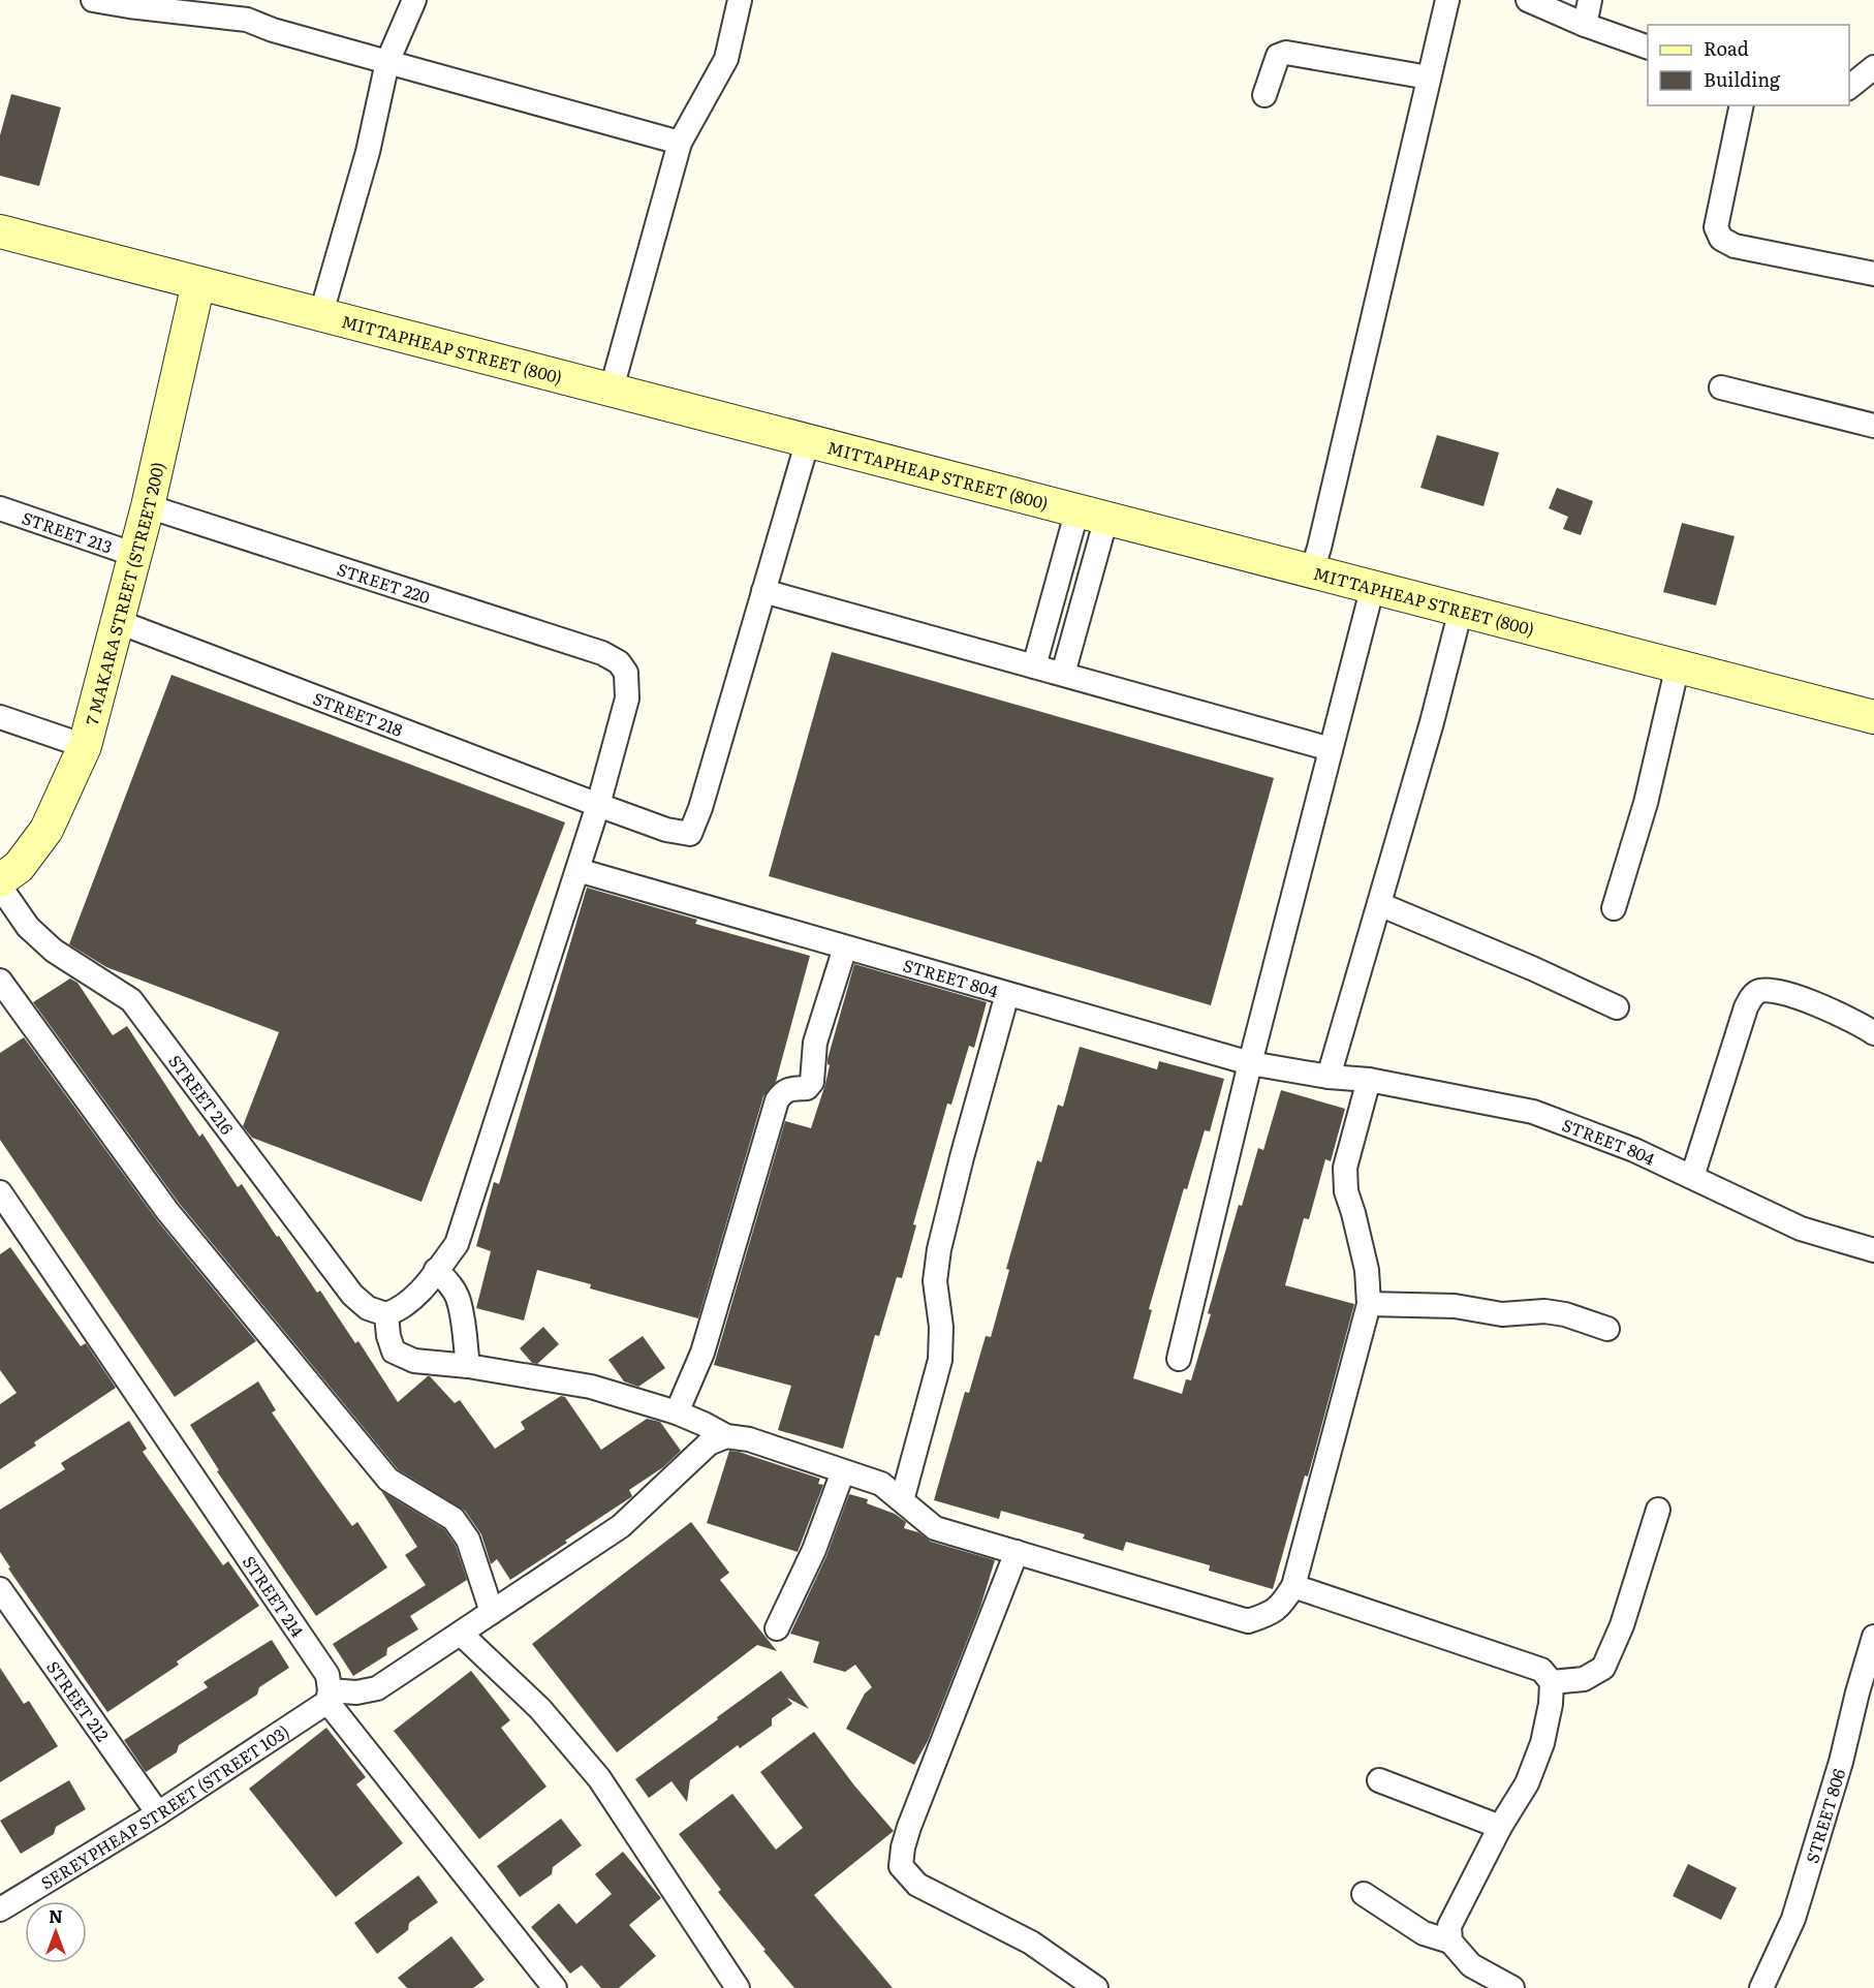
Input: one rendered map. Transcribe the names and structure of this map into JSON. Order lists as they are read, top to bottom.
{
  "streets": {
    "main road": ["MITTAPHEAP STREET (800)", "7 MAKARA STREET (STREET 200)"],
    "street": [
      "STREET 213",
      "STREET 220",
      "STREET 218",
      "STREET 804",
      "STREET 216",
      "STREET 214",
      "STREET 212",
      "SEREYPHEAP STREET (STREET 103)",
      "STREET 806"
    ]
  },
  "crossings": [
    ["MITTAPHEAP STREET (800)", "7 MAKARA STREET (STREET 200)"],
    ["STREET 213", "7 MAKARA STREET (STREET 200)"],
    ["STREET 220", "7 MAKARA STREET (STREET 200)"],
    ["STREET 220", "STREET 218"],
    ["7 MAKARA STREET (STREET 200)", "STREET 218"],
    ["STREET 214", "SEREYPHEAP STREET (STREET 103)"],
    ["STREET 212", "SEREYPHEAP STREET (STREET 103)"]
  ],
  "legend": ["Road", "Building"],
  "north": "top"
}
